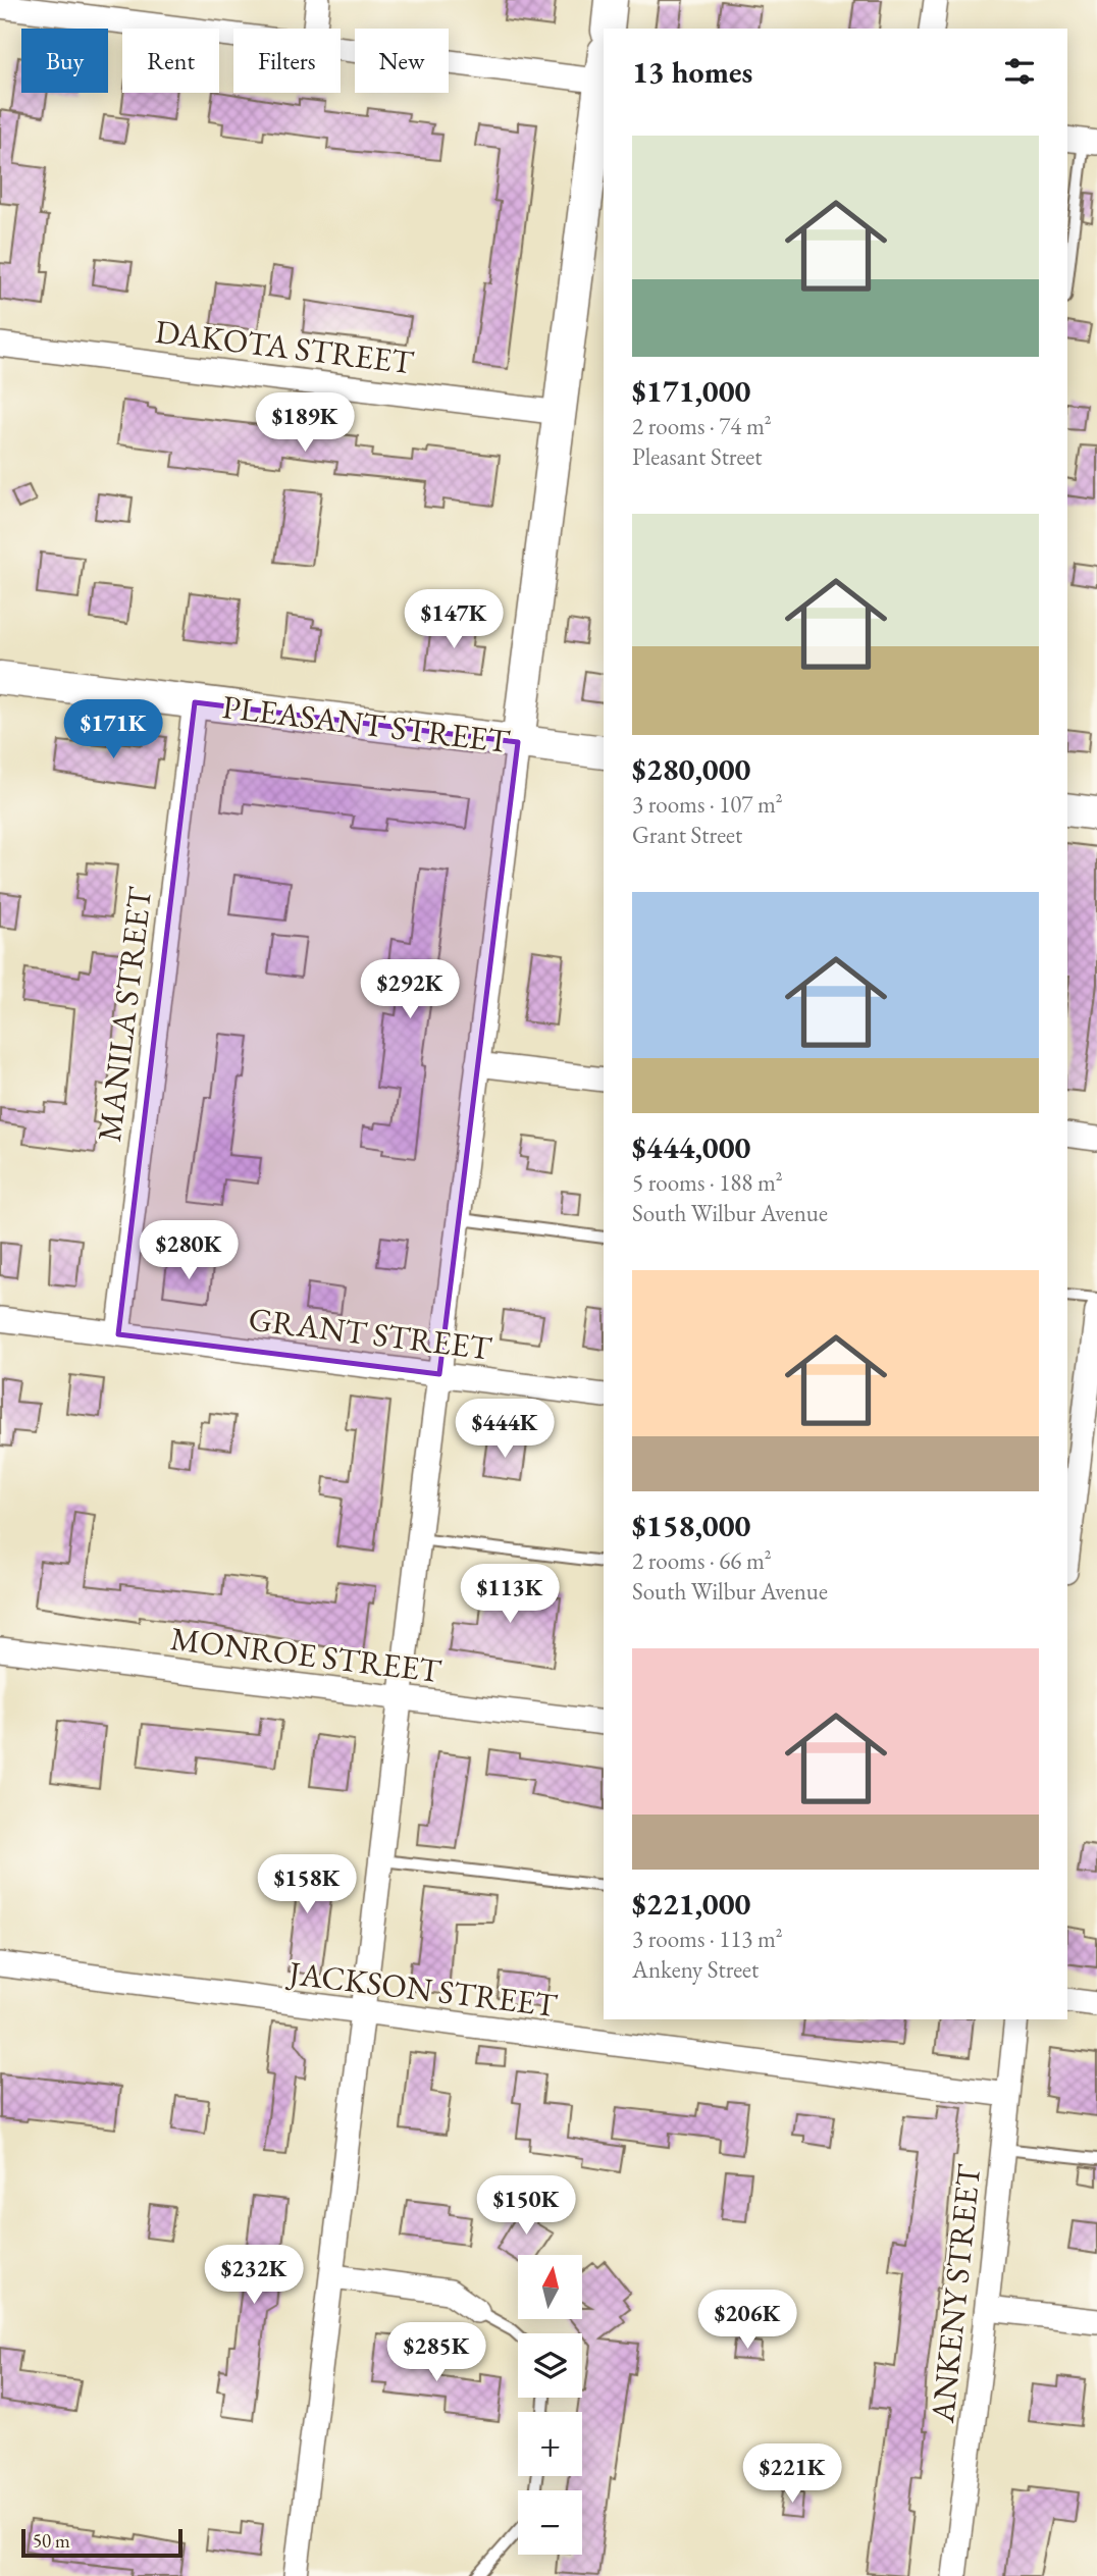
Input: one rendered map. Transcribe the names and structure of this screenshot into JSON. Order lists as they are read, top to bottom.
{
  "streets": {
    "main road": ["PLEASANT STREET"],
    "street": [
      "DAKOTA STREET",
      "MANILA STREET",
      "GRANT STREET",
      "MONROE STREET",
      "JACKSON STREET",
      "ANKENY STREET"
    ]
  },
  "crossings": [
    ["PLEASANT STREET", "MANILA STREET"],
    ["MANILA STREET", "GRANT STREET"],
    ["JACKSON STREET", "ANKENY STREET"]
  ],
  "scale_bar": "50 m",
  "north": "top",
  "page": {
    "chip": [
      "Buy",
      "Rent",
      "Filters",
      "New"
    ],
    "heading": "13 homes",
    "list": [
      {
        "name": "$171,000",
        "note": "2 rooms · 74 m² · Pleasant Street"
      },
      {
        "name": "$280,000",
        "note": "3 rooms · 107 m² · Grant Street"
      },
      {
        "name": "$444,000",
        "note": "5 rooms · 188 m² · South Wilbur Avenue"
      },
      {
        "name": "$158,000",
        "note": "2 rooms · 66 m² · South Wilbur Avenue"
      },
      {
        "name": "$221,000",
        "note": "3 rooms · 113 m² · Ankeny Street"
      }
    ],
    "price": [
      "$189K",
      "$147K",
      "$171K",
      "$292K",
      "$280K",
      "$444K",
      "$113K",
      "$158K",
      "$150K",
      "$232K",
      "$206K",
      "$285K",
      "$221K"
    ],
    "map_buttons": ["+", "−"],
    "scale": "50 m"
  }
}
